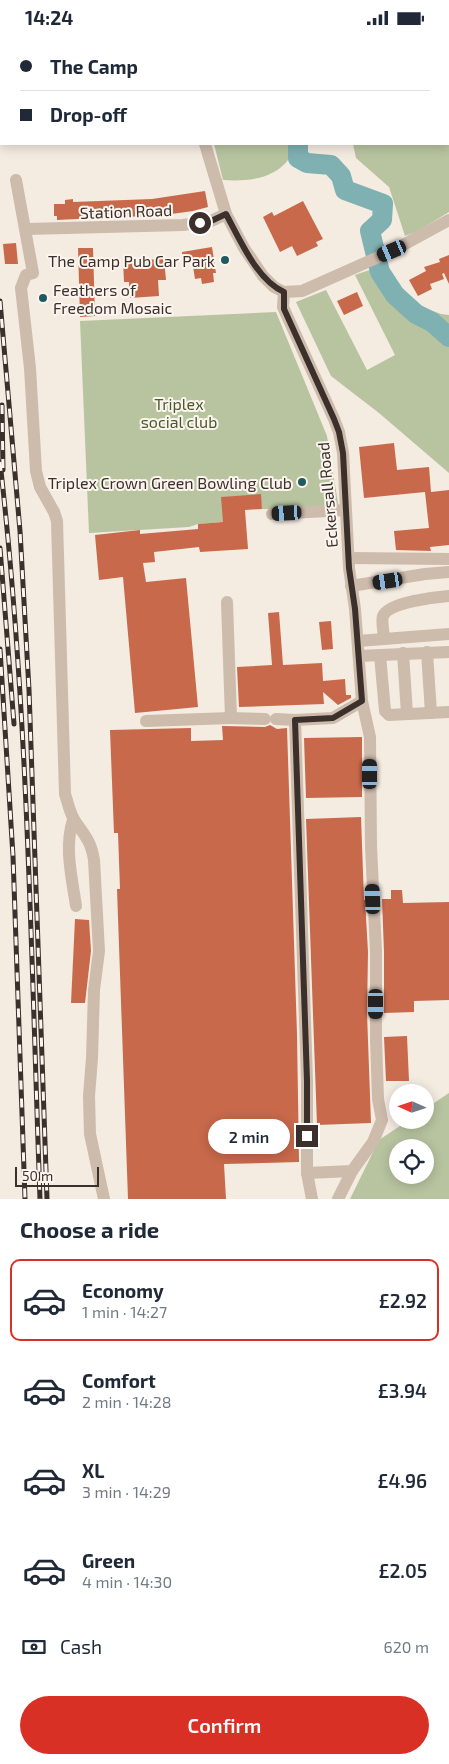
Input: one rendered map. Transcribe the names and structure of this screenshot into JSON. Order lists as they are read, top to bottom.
{
  "streets": {
    "street": ["Station Road", "Eckersall Road"]
  },
  "parks": ["Triplex social club"],
  "places": ["The Camp Pub Car Park", "Feathers of Freedom Mosaic", "Triplex Crown Green Bowling Club"],
  "scale_bar": "50 m",
  "north": "left",
  "page": {
    "status": "14:24",
    "banner": ["The Camp", "Drop-off"],
    "bubble": "2 min",
    "scale": "50 m",
    "heading": "Choose a ride",
    "list": [
      {
        "name": "Economy",
        "note": "1 min · 14:27",
        "value": "£2.92"
      },
      {
        "name": "Comfort",
        "note": "2 min · 14:28",
        "value": "£3.94"
      },
      {
        "name": "XL",
        "note": "3 min · 14:29",
        "value": "£4.96"
      },
      {
        "name": "Green",
        "note": "4 min · 14:30",
        "value": "£2.05"
      }
    ],
    "pay": ["Cash", "620 m"],
    "buttons": "Confirm"
  }
}
